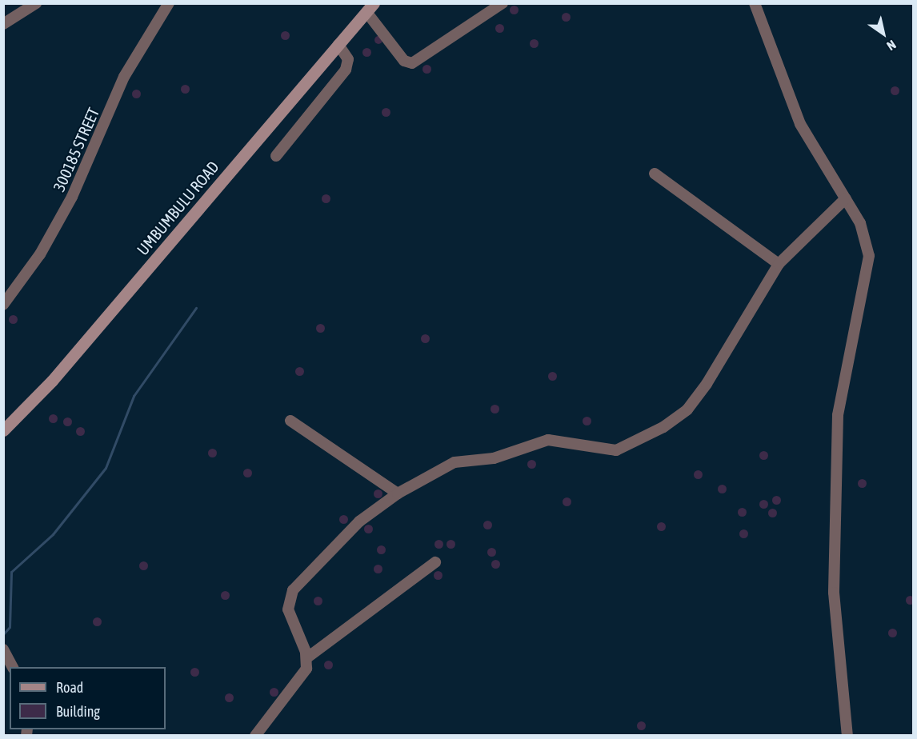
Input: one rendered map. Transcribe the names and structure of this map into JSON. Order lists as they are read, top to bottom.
{
  "streets": {
    "main road": ["UMBUMBULU ROAD"],
    "street": ["300185 STREET"]
  },
  "legend": ["Road", "Building"],
  "north": "bottom right"
}
